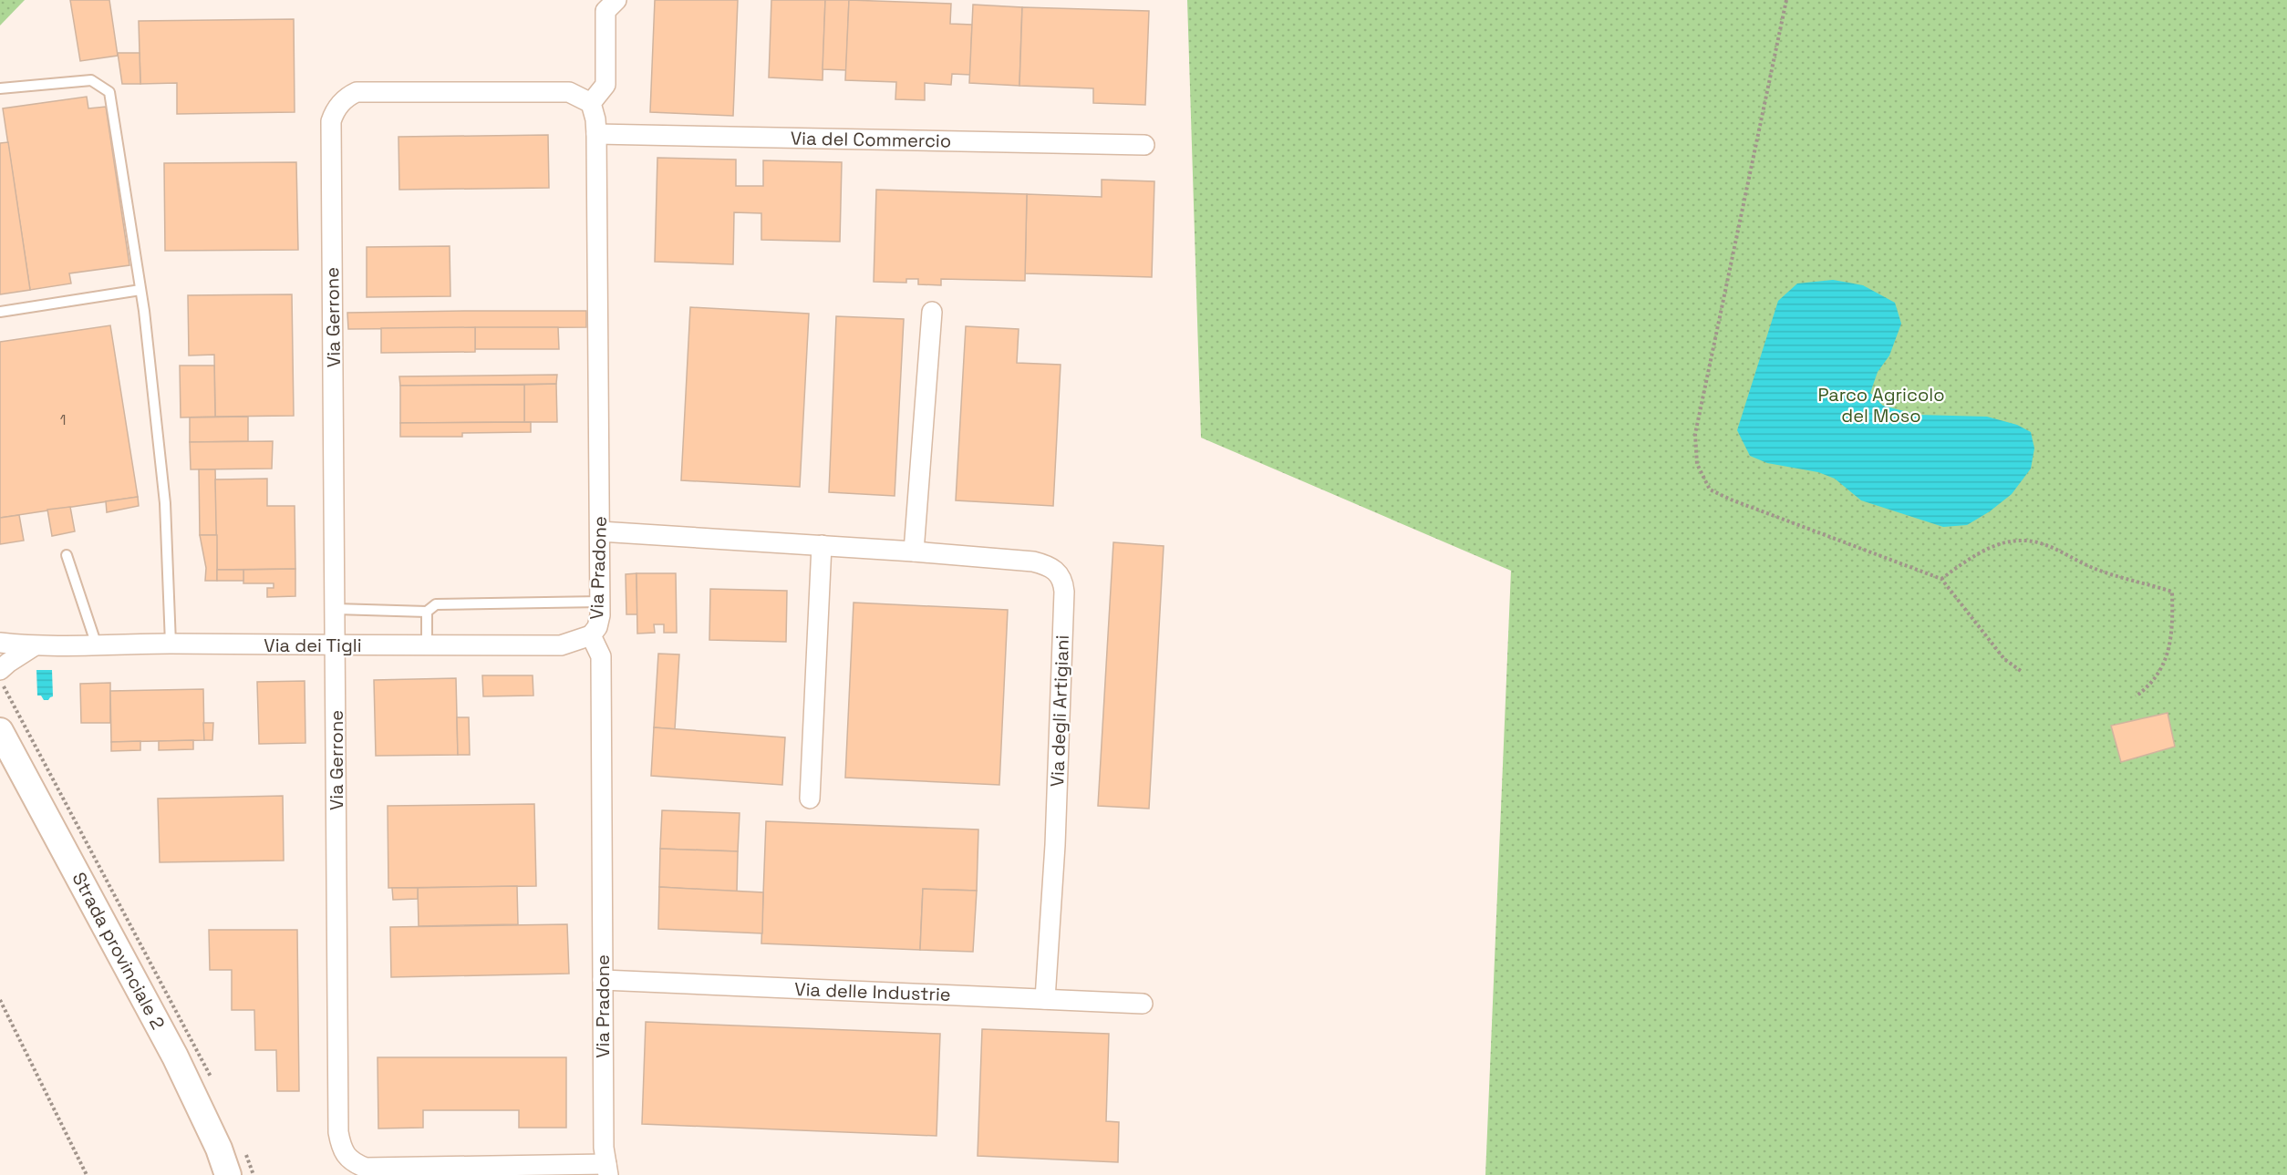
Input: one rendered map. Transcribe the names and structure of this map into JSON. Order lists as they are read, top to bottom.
{
  "streets": {
    "main road": ["Strada provinciale 2"],
    "street": [
      "Via del Commercio",
      "Via Gerrone",
      "Via Pradone",
      "Via dei Tigli",
      "Via degli Artigiani",
      "Via delle Industrie"
    ]
  },
  "crossings": [
    ["Via del Commercio", "Via Pradone"],
    ["Via Gerrone", "Via Pradone"],
    ["Via Gerrone", "Via dei Tigli"],
    ["Via Pradone", "Via dei Tigli"],
    ["Via Pradone", "Via degli Artigiani"],
    ["Via Pradone", "Via delle Industrie"],
    ["Via degli Artigiani", "Via delle Industrie"]
  ],
  "parks": ["Parco Agricolo del Moso"],
  "house_numbers": ["1"]
}
